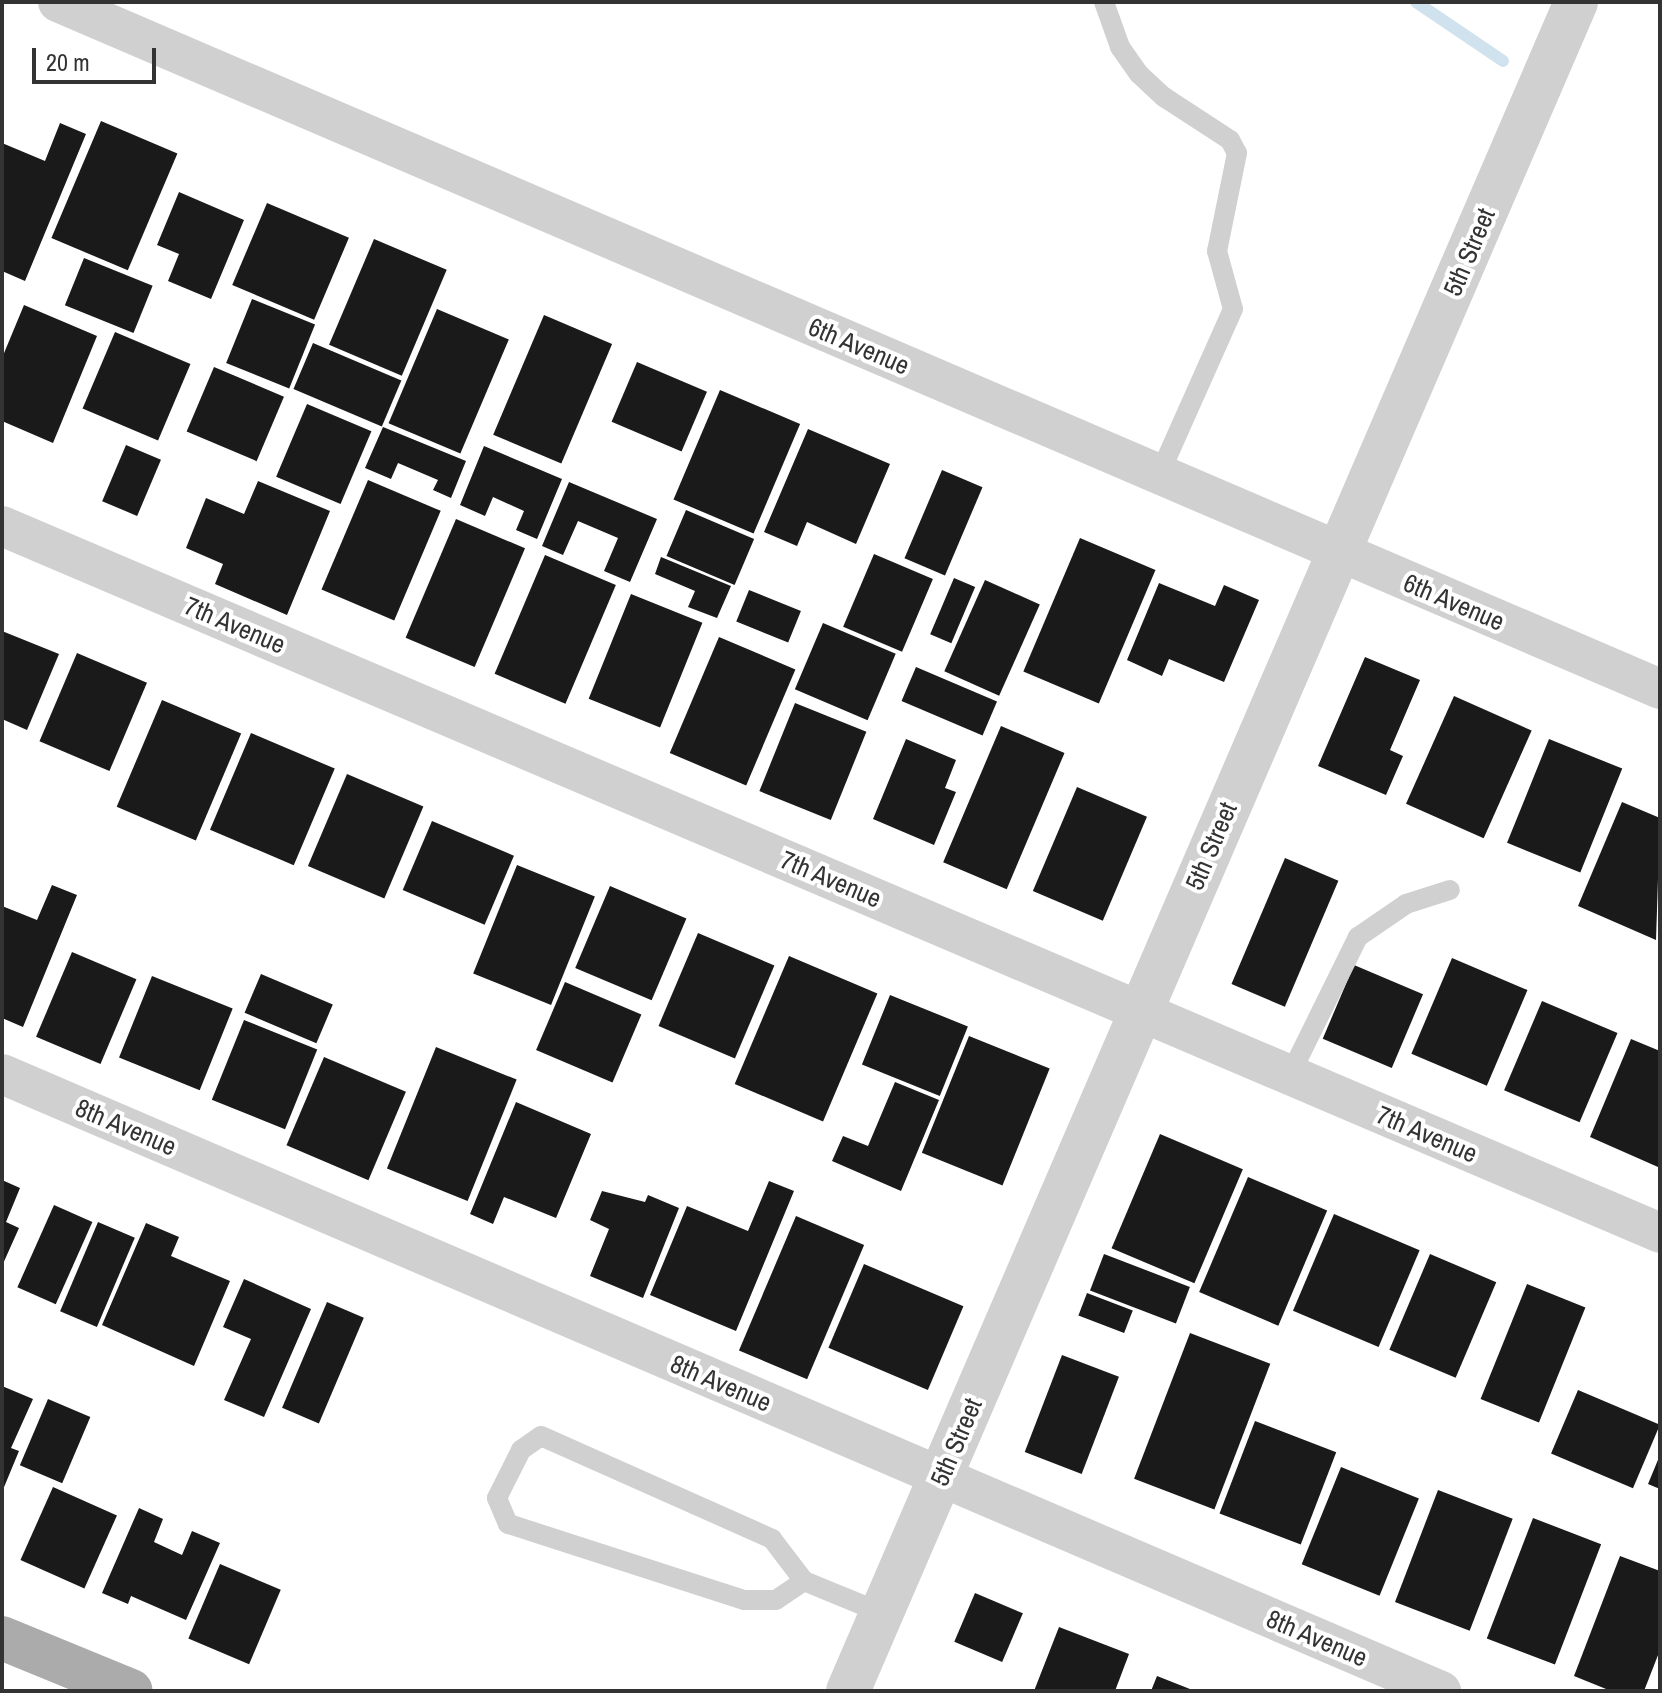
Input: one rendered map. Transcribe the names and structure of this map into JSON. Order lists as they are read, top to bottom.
{
  "streets": {
    "street": [
      "5th Street",
      "6th Avenue",
      "7th Avenue",
      "8th Avenue"
    ]
  },
  "crossings": [
    ["5th Street", "6th Avenue"],
    ["5th Street", "7th Avenue"],
    ["5th Street", "8th Avenue"]
  ],
  "scale_bar": "20 m"
}
